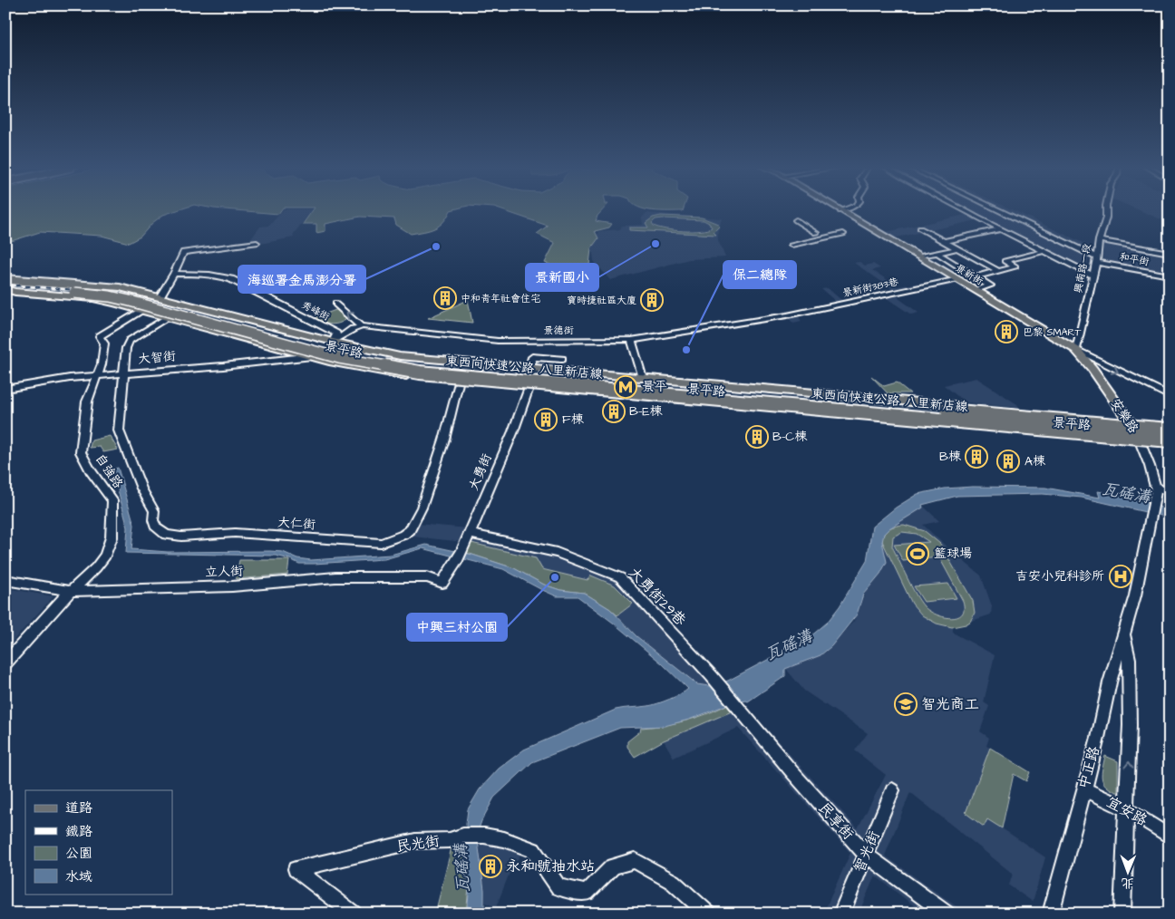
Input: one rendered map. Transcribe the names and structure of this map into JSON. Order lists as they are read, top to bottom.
{
  "streets": {
    "highway": ["東西向快速公路 八里新店線"],
    "main road": ["景新街", "景平路", "安樂路"],
    "street": [
      "和平街",
      "興南路一段",
      "景新街383巷",
      "秀峰街",
      "景德街",
      "大智街",
      "自強路",
      "大勇街",
      "大仁街",
      "立人街",
      "大勇街29巷",
      "中正路",
      "宜安路",
      "民享街",
      "民光街",
      "智光街"
    ]
  },
  "crossings": [
    ["和平街", "興南路一段"],
    ["興南路一段", "景新街"],
    ["興南路一段", "安樂路"],
    ["景新街", "景新街383巷"],
    ["景新街", "安樂路"],
    ["景新街383巷", "景德街"],
    ["秀峰街", "景平路"],
    ["景平路", "大智街"],
    ["景平路", "安樂路"],
    ["景平路", "自強路"],
    ["景平路", "大勇街"],
    ["景平路", "大仁街"],
    ["大智街", "自強路"],
    ["大智街", "大仁街"],
    ["自強路", "立人街"],
    ["大勇街", "立人街"],
    ["大勇街", "大勇街29巷"],
    ["大勇街29巷", "民享街"],
    ["中正路", "宜安路"],
    ["民享街", "智光街"]
  ],
  "water": ["瓦磘溝"],
  "places": {
    "other": [
      "景新國小",
      "海巡署金馬澎分署",
      "保二總隊",
      "中興三村公園"
    ],
    "building": [
      "中和青年社會住宅",
      "寶時捷社區大廈",
      "巴黎 SMART",
      "B-E棟",
      "F棟",
      "B-C棟",
      "B棟",
      "A棟",
      "永和1號抽水站"
    ],
    "metro station": ["景平"],
    "sports": ["籃球場"],
    "hospital": ["吉安小兒科診所"],
    "school or university": ["智光商工"]
  },
  "legend": [
    "道路",
    "鐵路",
    "公園",
    "水域"
  ],
  "north": "bottom"
}
